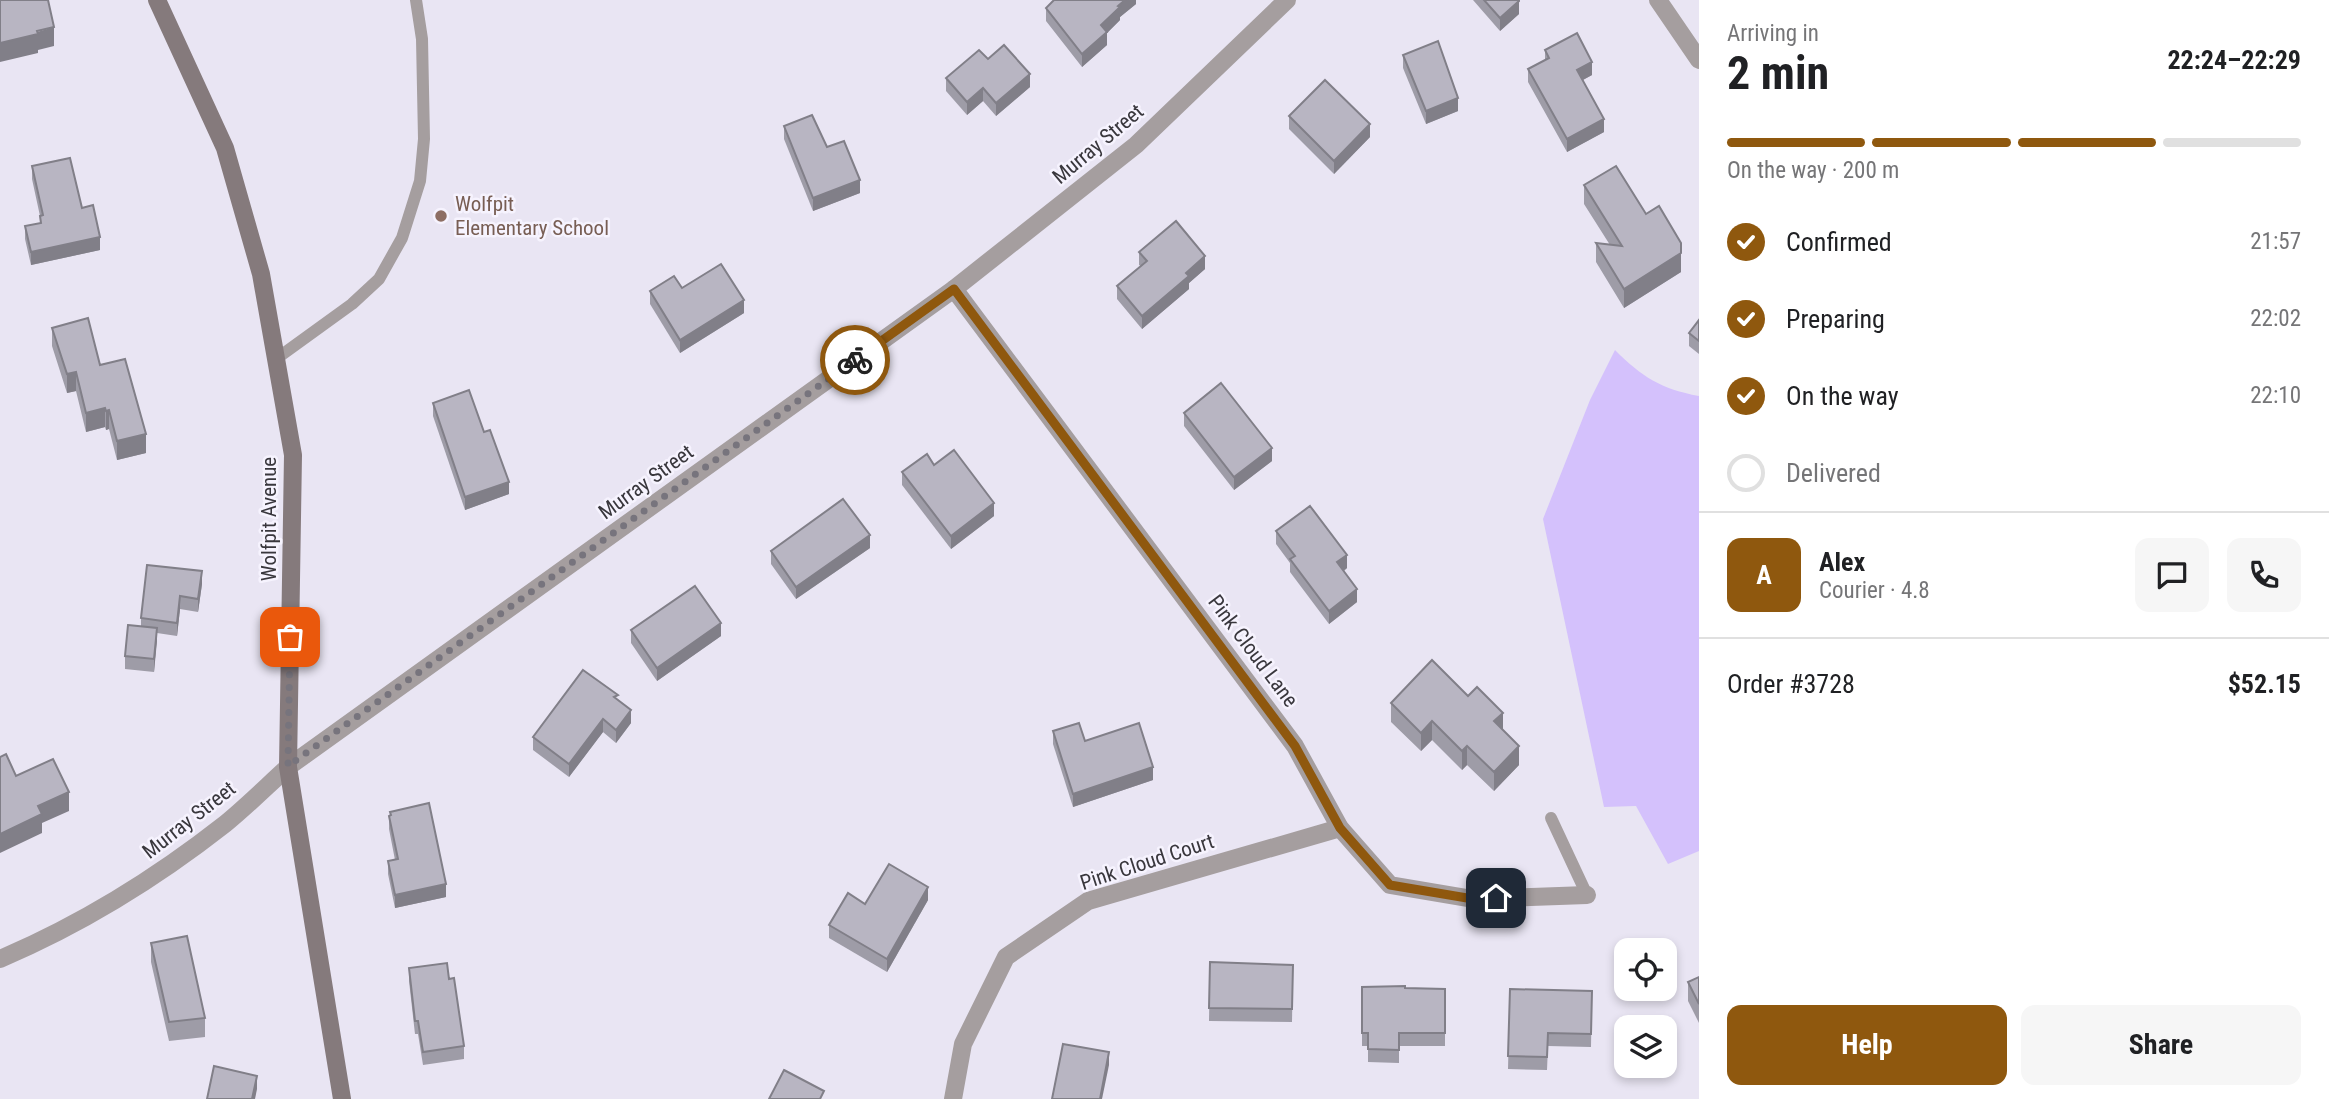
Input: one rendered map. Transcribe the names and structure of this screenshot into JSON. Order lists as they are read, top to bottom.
{
  "streets": {
    "street": [
      "Murray Street",
      "Wolfpit Avenue",
      "Pink Cloud Lane",
      "Pink Cloud Court"
    ]
  },
  "crossings": [
    ["Murray Street", "Wolfpit Avenue"],
    ["Murray Street", "Pink Cloud Lane"],
    ["Pink Cloud Lane", "Pink Cloud Court"]
  ],
  "places": ["Wolfpit Elementary School"],
  "page": {
    "heading": ["2 min", "Arriving in", "22:24–22:29"],
    "panel": [
      "Alex",
      "Courier · 4.8",
      "Order #3728",
      "$52.15"
    ],
    "bar": "On the way · 200 m",
    "list": [
      ["Confirmed", "21:57"],
      ["Preparing", "22:02"],
      ["On the way", "22:10"],
      "Delivered"
    ],
    "round": "A",
    "buttons": ["Help", "Share"]
  }
}
